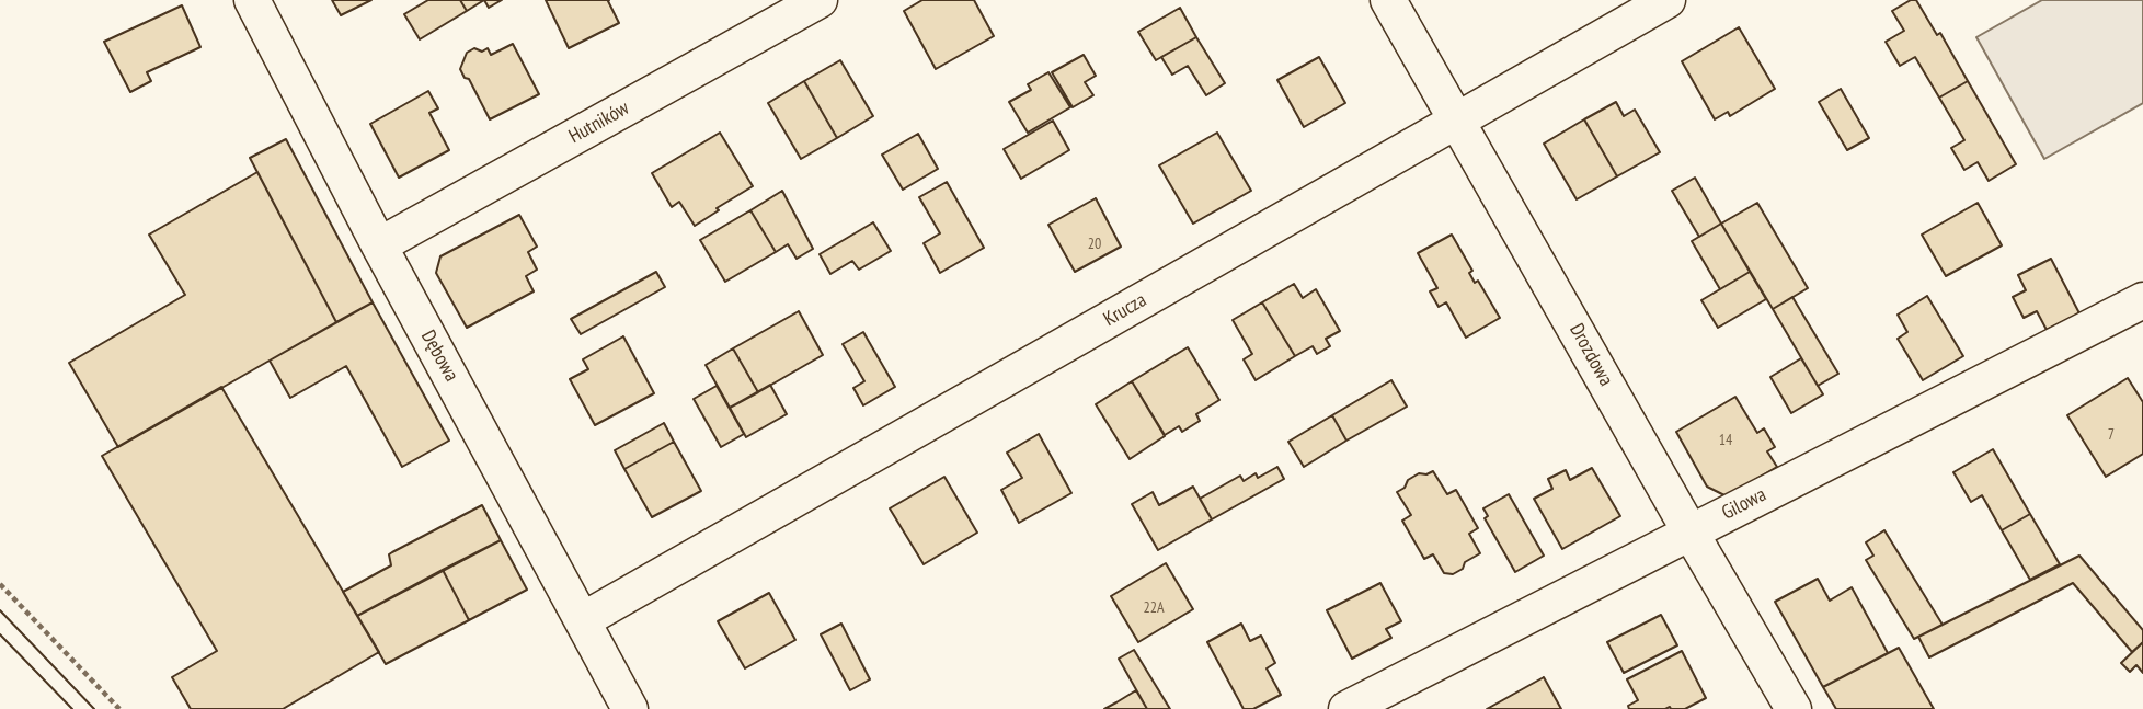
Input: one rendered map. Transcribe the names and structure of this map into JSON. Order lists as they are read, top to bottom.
{
  "streets": {
    "street": [
      "Hutników",
      "Krucza",
      "Drozdowa",
      "Dębowa",
      "Gilowa"
    ]
  },
  "crossings": [
    ["Hutników", "Dębowa"],
    ["Krucza", "Drozdowa"],
    ["Krucza", "Dębowa"],
    ["Drozdowa", "Gilowa"]
  ],
  "house_numbers": [
    "20",
    "7",
    "14",
    "22A"
  ]
}
